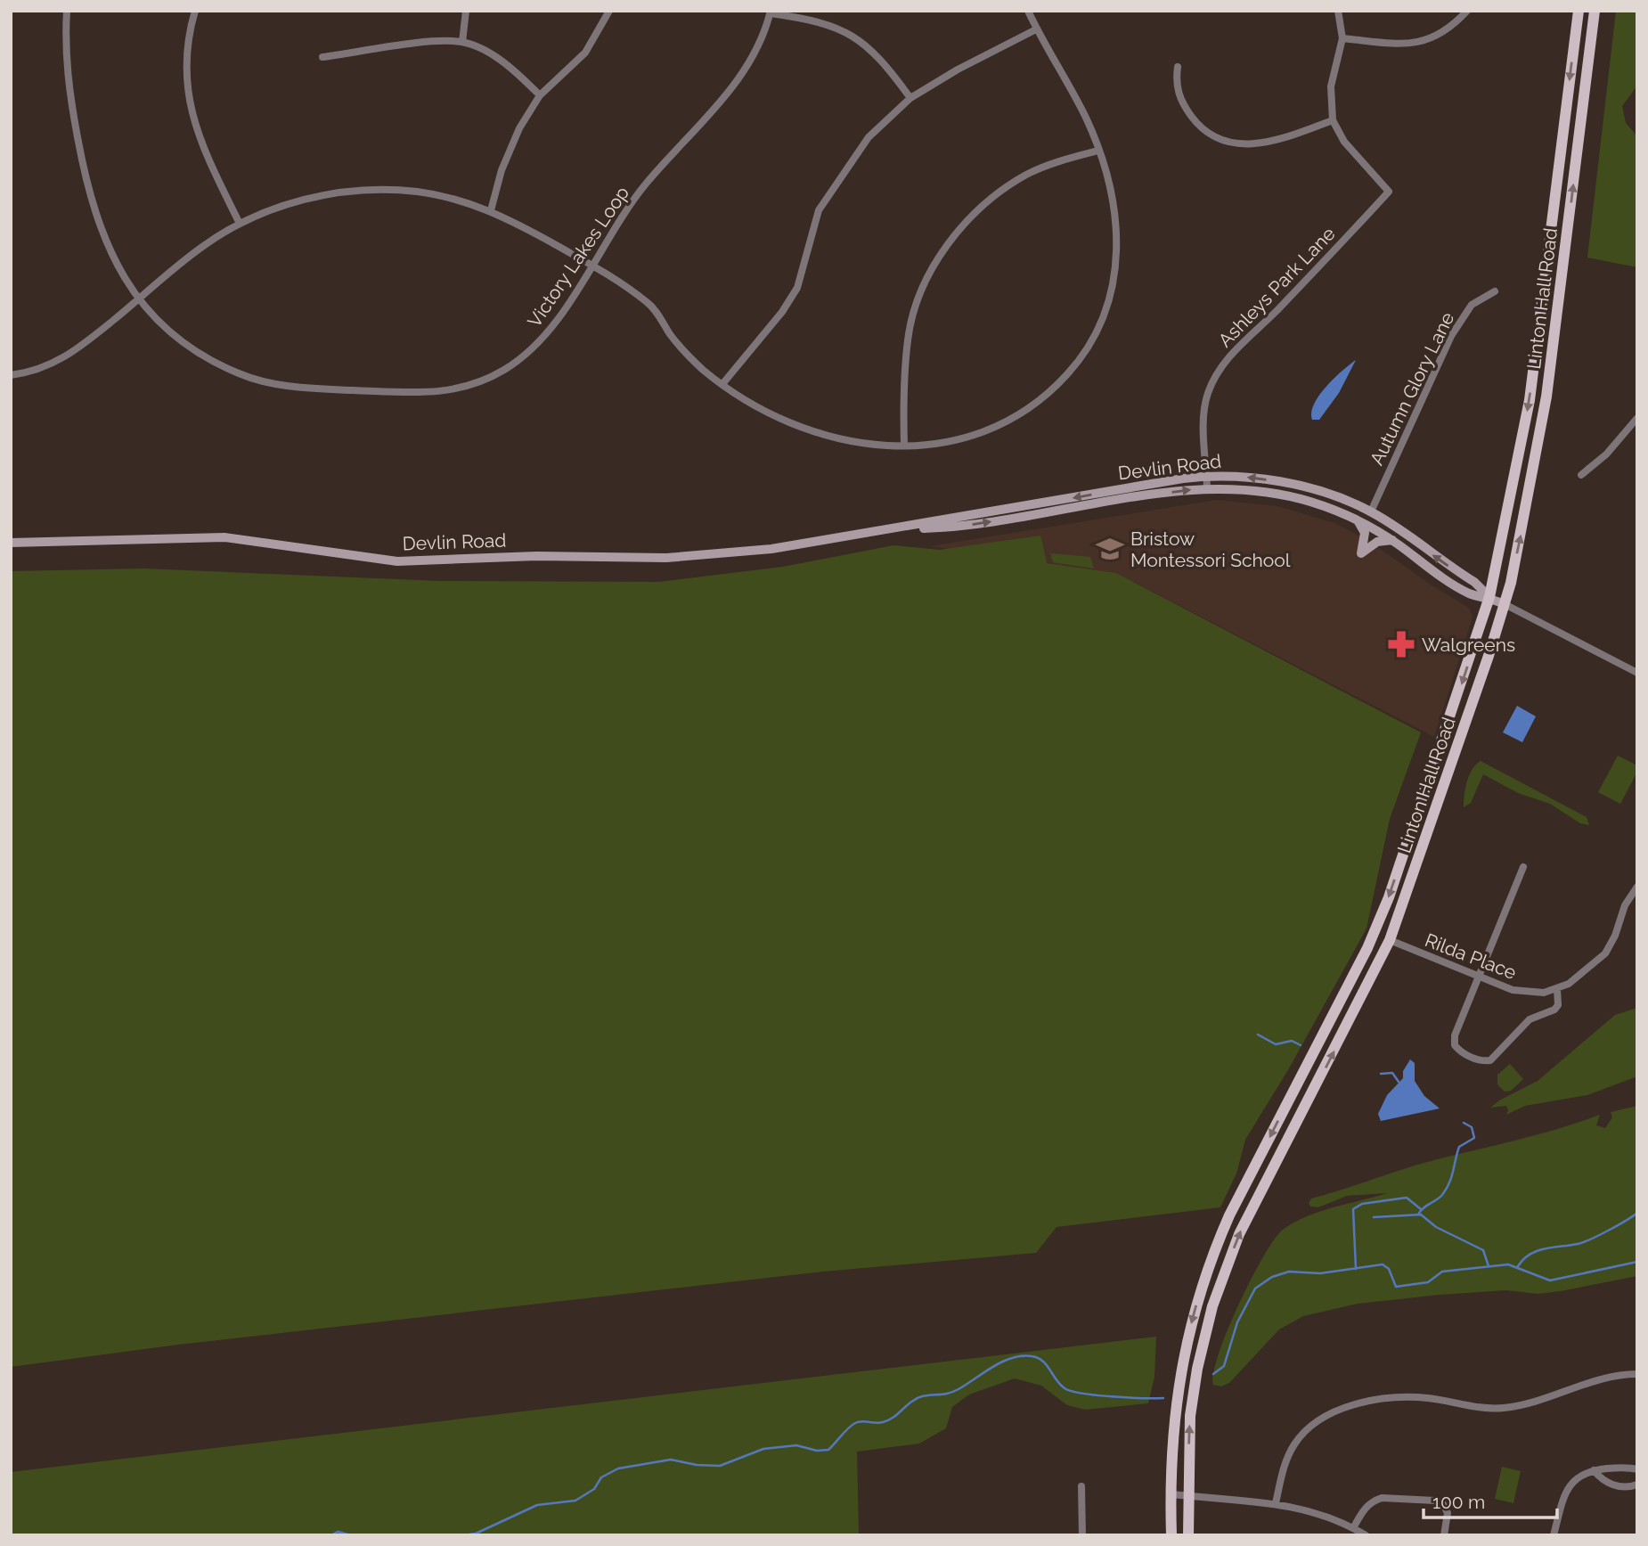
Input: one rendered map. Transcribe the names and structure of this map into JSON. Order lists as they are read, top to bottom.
{
  "streets": {
    "main road": ["Linton Hall Road", "Devlin Road"],
    "street": [
      "Victory Lakes Loop",
      "Ashleys Park Lane",
      "Autumn Glory Lane",
      "Rilda Place"
    ]
  },
  "crossings": [
    ["Ashleys Park Lane", "Devlin Road"],
    ["Linton Hall Road", "Devlin Road"],
    ["Linton Hall Road", "Rilda Place"],
    ["Autumn Glory Lane", "Devlin Road"]
  ],
  "places": {
    "school or university": ["Bristow Montessori School"],
    "pharmacy": ["Walgreens"]
  },
  "scale_bar": "100 m"
}
